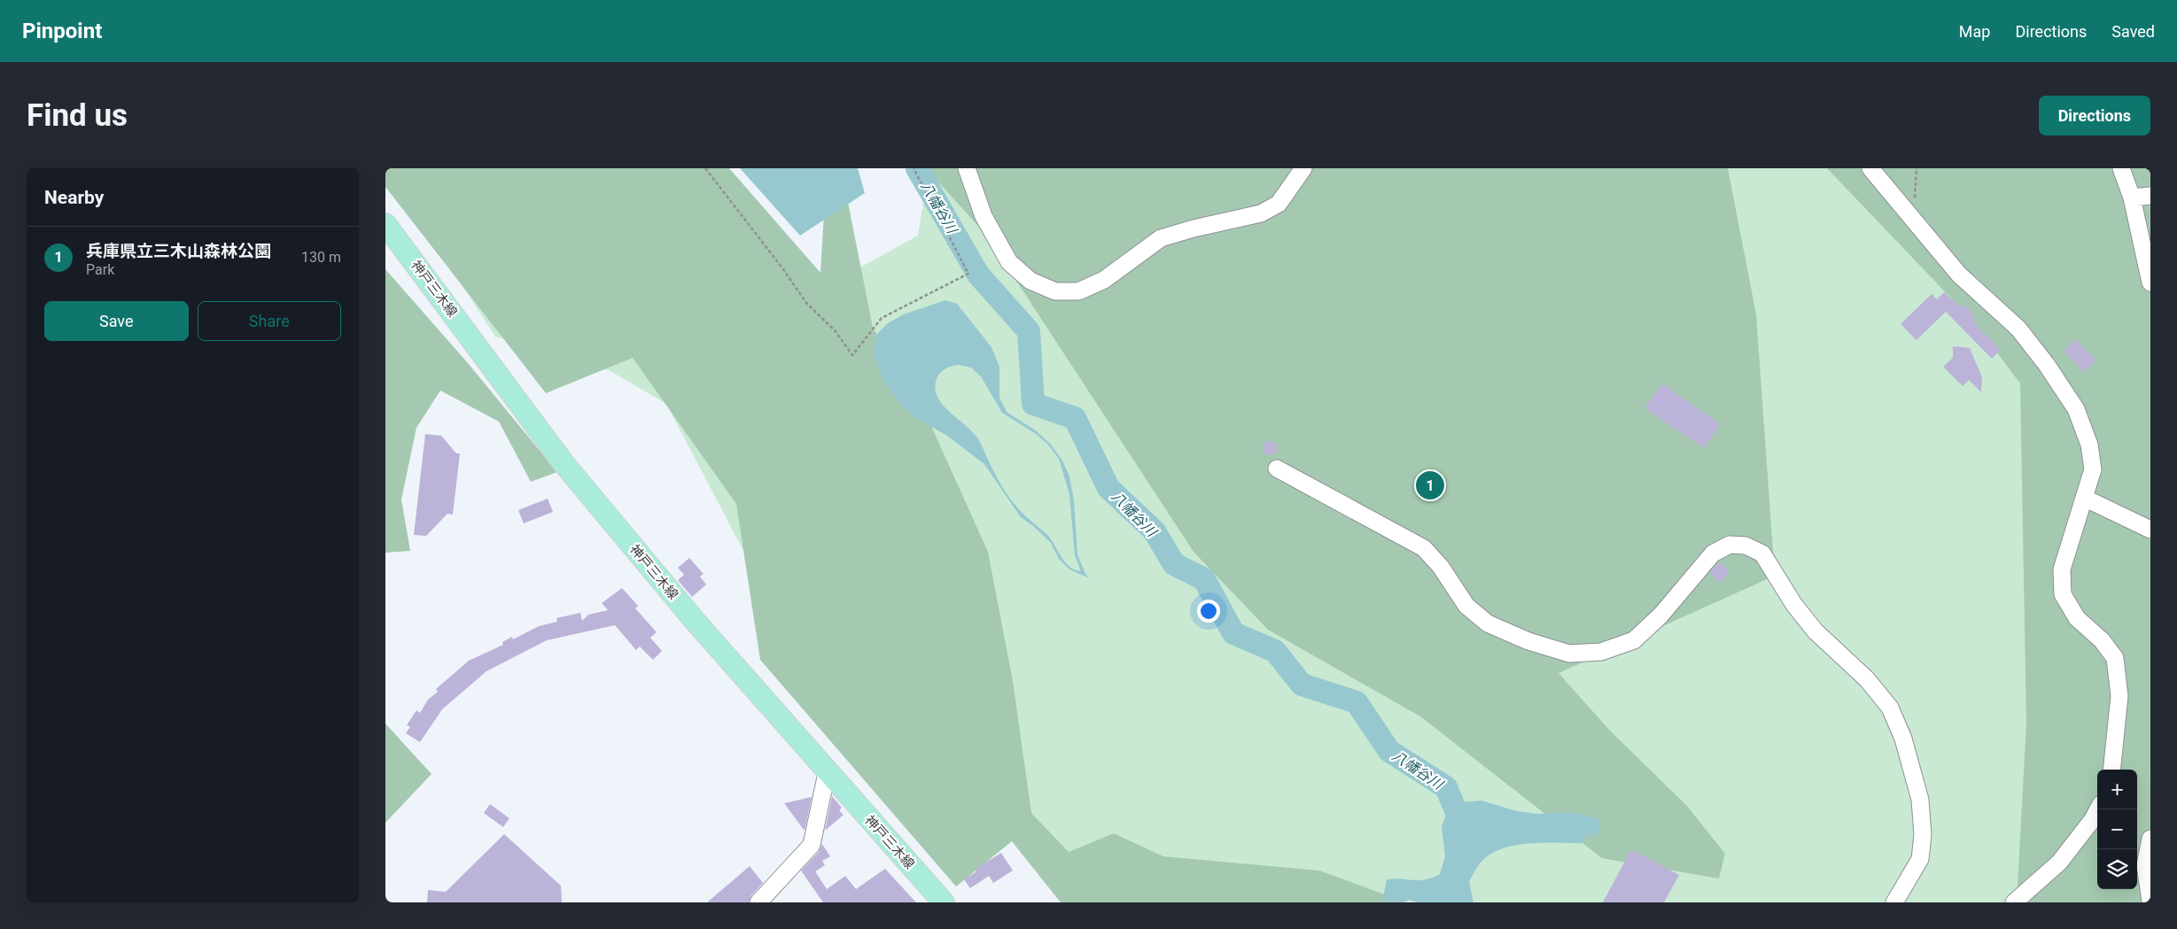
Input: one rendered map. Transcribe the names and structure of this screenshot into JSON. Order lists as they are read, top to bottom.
{
  "streets": {
    "main road": ["神戸三木線"]
  },
  "water": ["八幡谷川"],
  "page": {
    "header": "Pinpoint",
    "nav": ["Map", "Directions", "Saved"],
    "buttons": [
      "Directions",
      ["Save", "Share"]
    ],
    "title": "Find us",
    "heading": "Nearby",
    "list": [
      {
        "mark": "1",
        "name": "兵庫県立三木山森林公園",
        "note": "Park",
        "value": "130 m"
      }
    ],
    "pins": "1",
    "map_buttons": ["+", "−"]
  }
}
